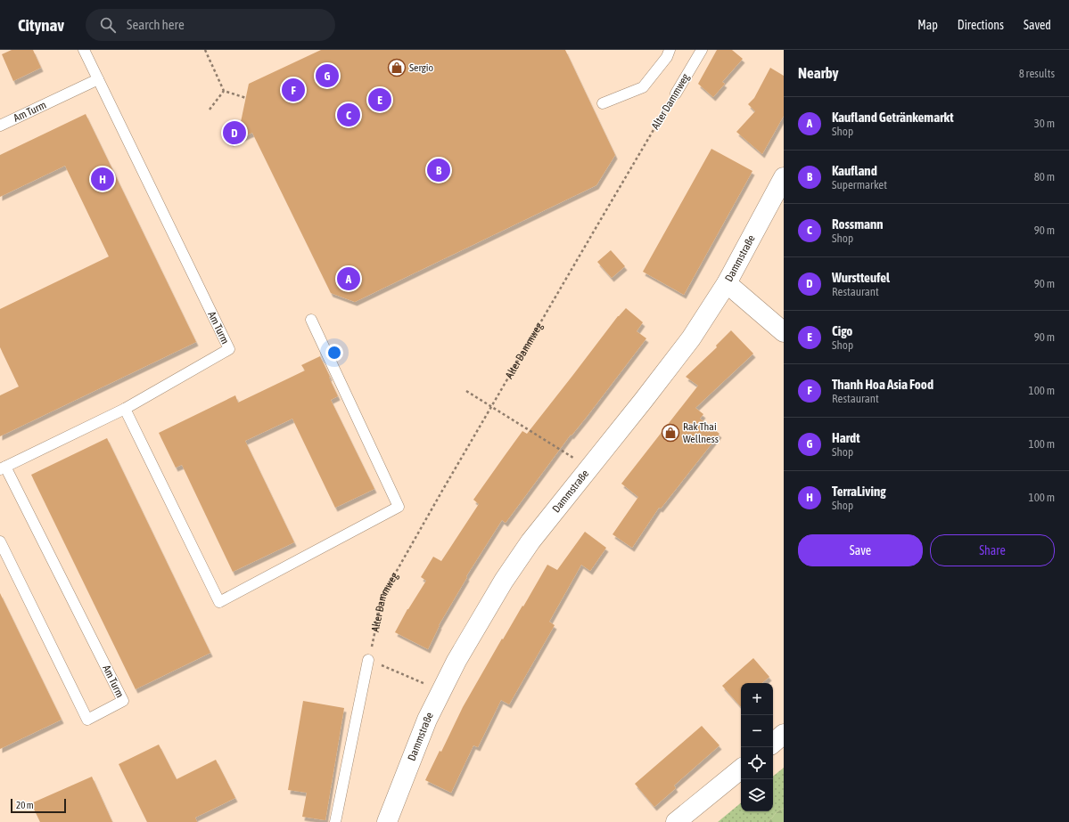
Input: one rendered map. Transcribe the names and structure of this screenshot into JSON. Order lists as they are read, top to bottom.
{
  "streets": {
    "street": ["Dammstraße"],
    "lane": ["Alter Dammweg", "Am Turm"]
  },
  "places": {
    "shop": ["Sergio", "Rak Thai Wellness"]
  },
  "scale_bar": "20 m",
  "page": {
    "header": "Citynav",
    "search": "Search here",
    "nav": ["Map", "Directions", "Saved"],
    "heading": ["Nearby", "8 results"],
    "pins": [
      "G",
      "F",
      "E",
      "C",
      "D",
      "B",
      "H",
      "A"
    ],
    "list": [
      {
        "mark": "A",
        "name": "Kaufland Getränkemarkt",
        "note": "Shop",
        "value": "30 m"
      },
      {
        "mark": "B",
        "name": "Kaufland",
        "note": "Supermarket",
        "value": "80 m"
      },
      {
        "mark": "C",
        "name": "Rossmann",
        "note": "Shop",
        "value": "90 m"
      },
      {
        "mark": "D",
        "name": "Wurstteufel",
        "note": "Restaurant",
        "value": "90 m"
      },
      {
        "mark": "E",
        "name": "Cigo",
        "note": "Shop",
        "value": "90 m"
      },
      {
        "mark": "F",
        "name": "Thanh Hoa Asia Food",
        "note": "Restaurant",
        "value": "100 m"
      },
      {
        "mark": "G",
        "name": "Hardt",
        "note": "Shop",
        "value": "100 m"
      },
      {
        "mark": "H",
        "name": "TerraLiving",
        "note": "Shop",
        "value": "100 m"
      }
    ],
    "buttons": ["Save", "Share"],
    "map_buttons": ["+", "−"],
    "scale": "20 m"
  }
}
